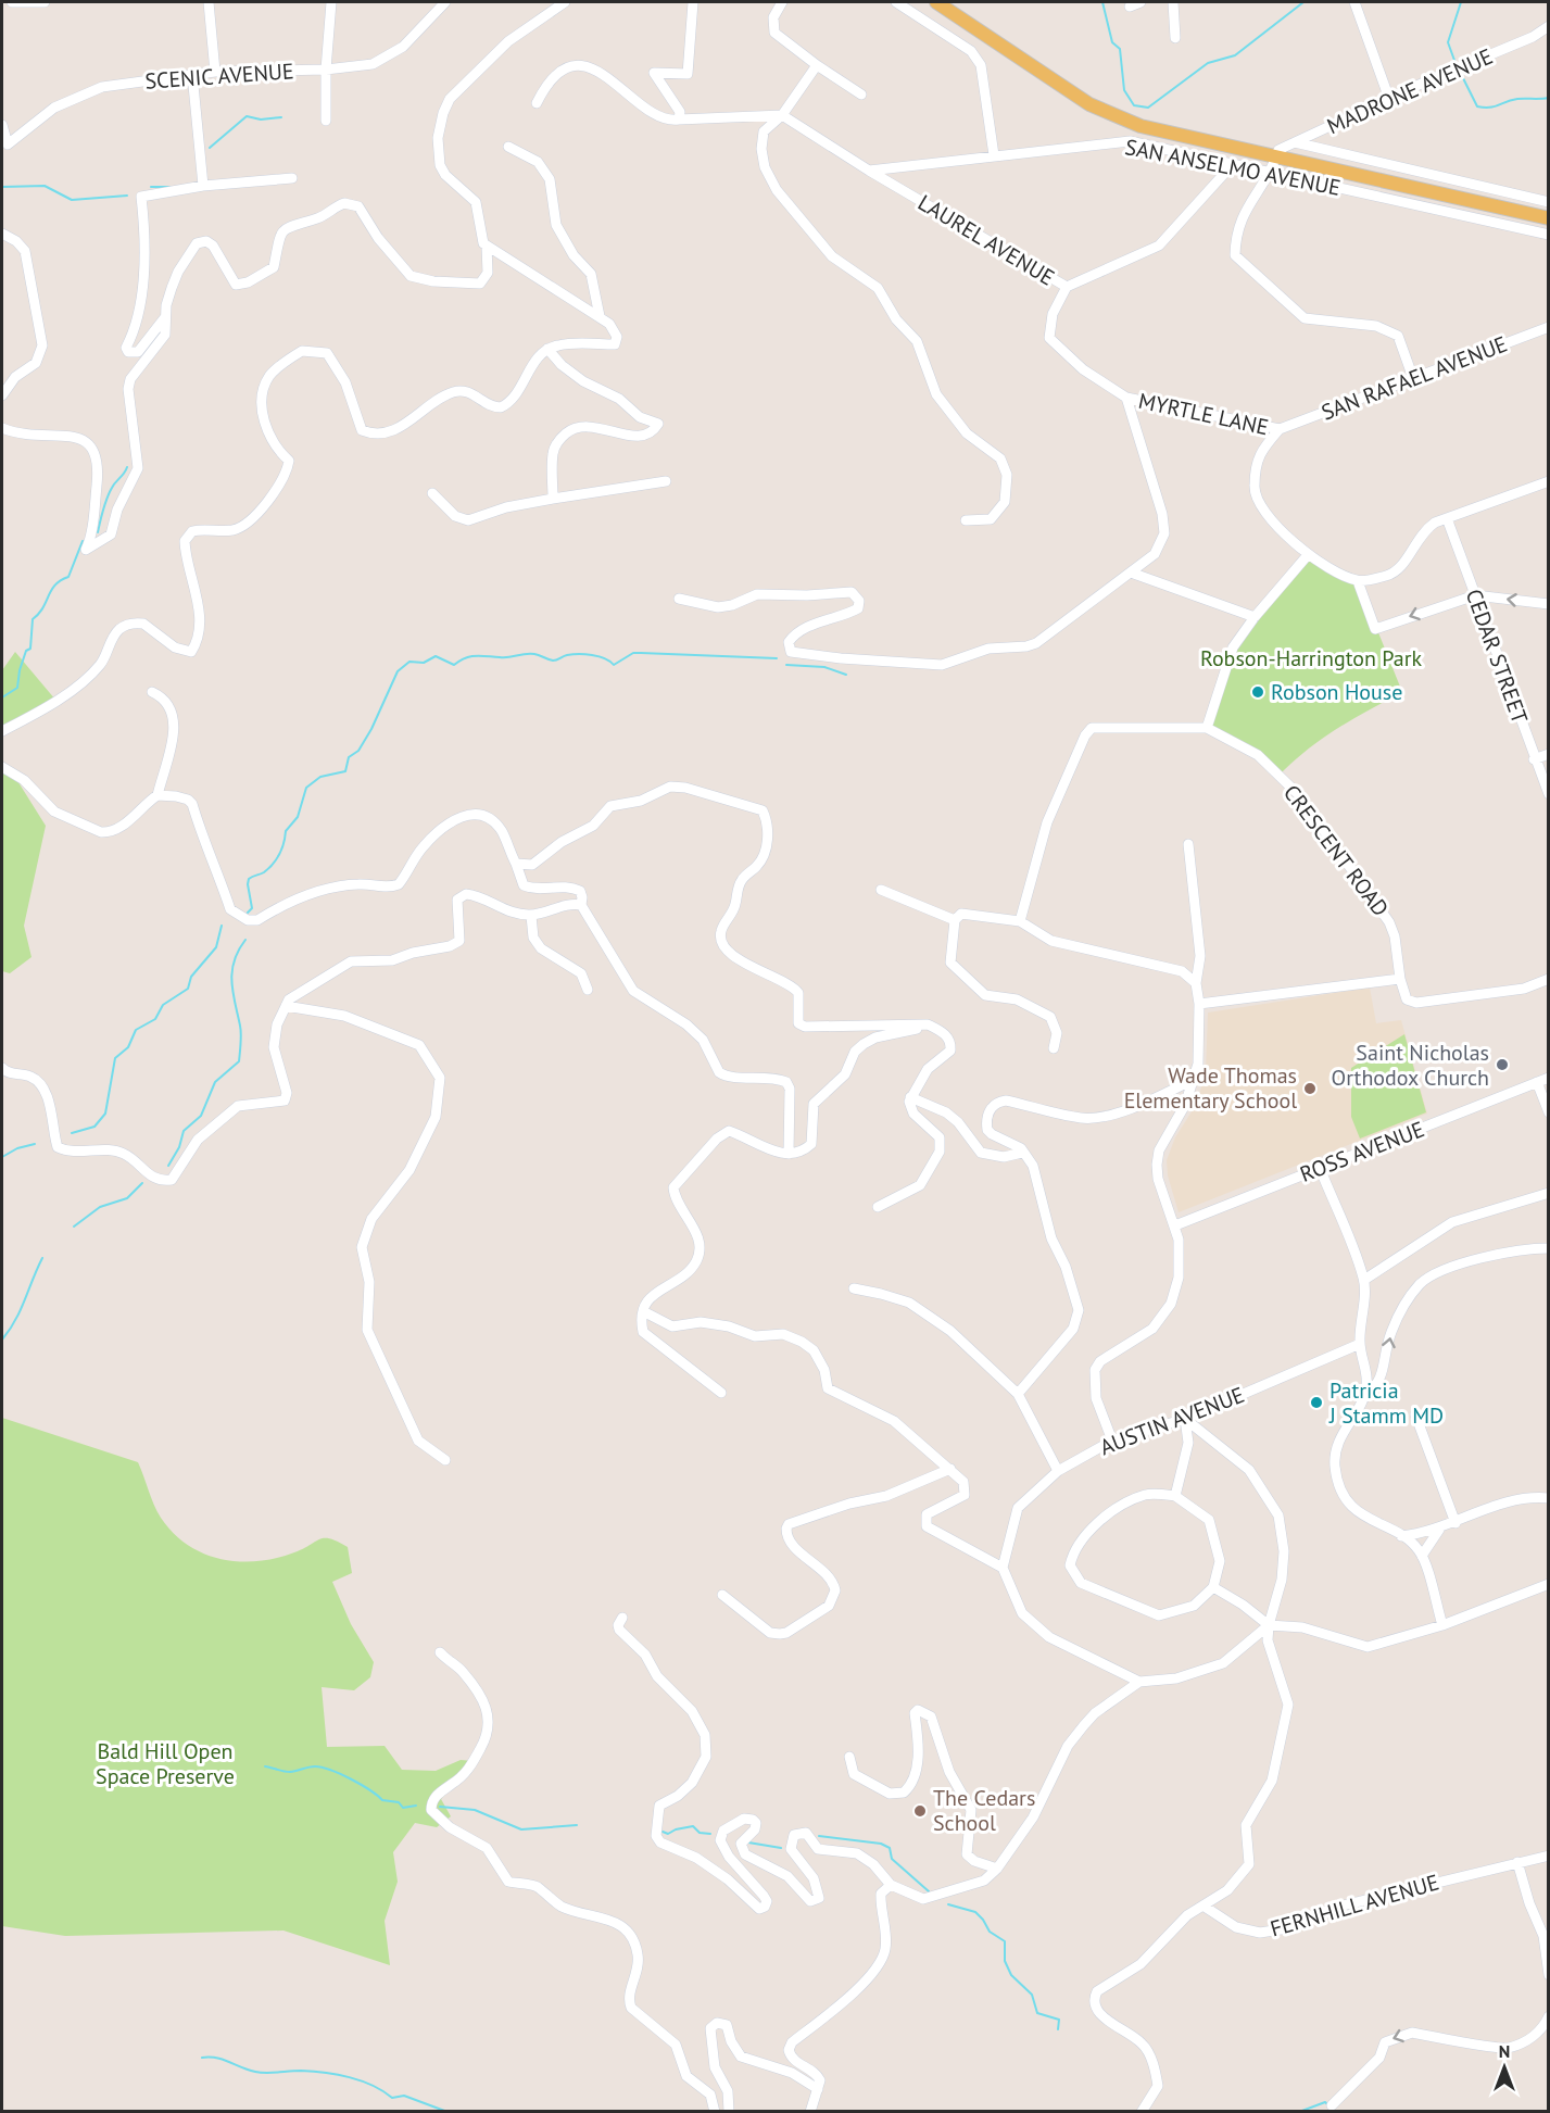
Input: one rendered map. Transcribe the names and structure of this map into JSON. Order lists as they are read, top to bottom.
{
  "streets": {
    "street": [
      "SCENIC AVENUE",
      "MADRONE AVENUE",
      "SAN ANSELMO AVENUE",
      "LAUREL AVENUE",
      "SAN RAFAEL AVENUE",
      "MYRTLE LANE",
      "CEDAR STREET",
      "CRESCENT ROAD",
      "ROSS AVENUE",
      "AUSTIN AVENUE",
      "FERNHILL AVENUE"
    ]
  },
  "crossings": [
    ["SAN ANSELMO AVENUE", "LAUREL AVENUE"],
    ["LAUREL AVENUE", "MYRTLE LANE"],
    ["SAN RAFAEL AVENUE", "MYRTLE LANE"]
  ],
  "parks": ["Robson-Harrington Park", "Bald Hill Open Space Preserve"],
  "places": [
    "Robson House",
    "Saint Nicholas Orthodox Church",
    "Wade Thomas Elementary School",
    "Patricia J Stamm MD",
    "The Cedars School"
  ],
  "north": "top"
}
